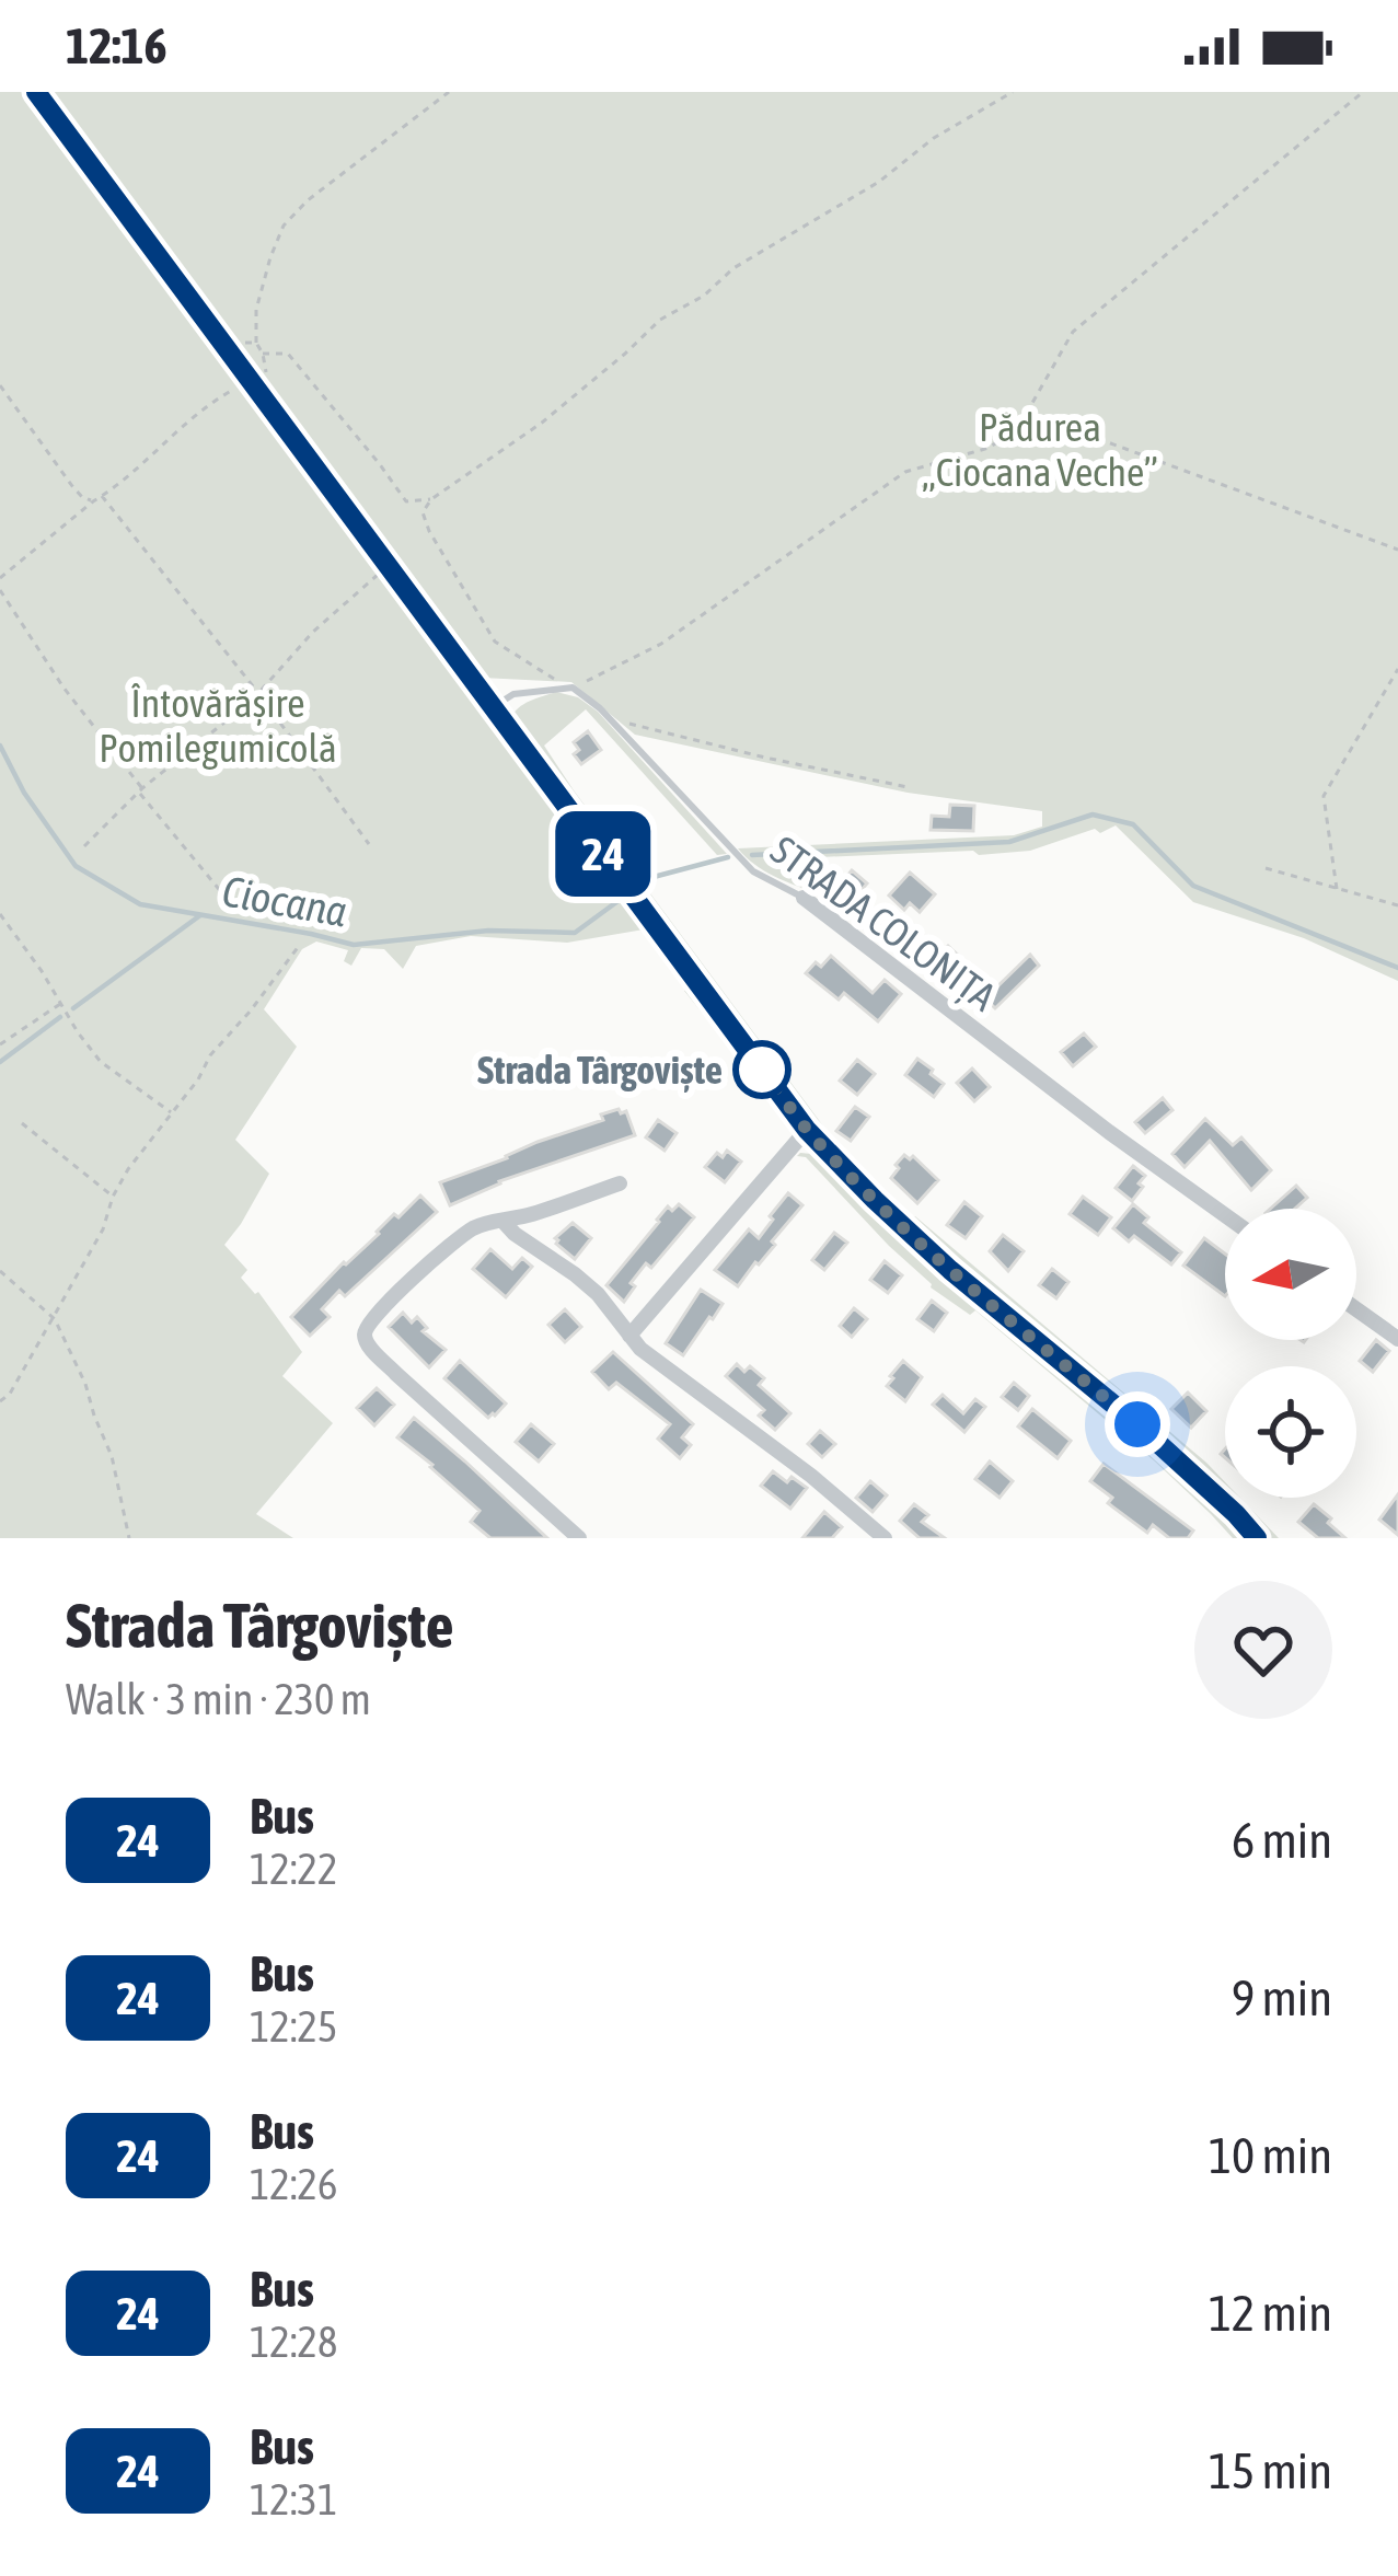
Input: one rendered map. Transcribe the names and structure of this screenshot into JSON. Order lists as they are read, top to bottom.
{
  "streets": {
    "street": ["STRADA COLONIȚA"]
  },
  "water": ["Ciocana"],
  "parks": ["Pădurea „Ciocana Veche”", "Întovărășire Pomilegumicolă"],
  "places": ["Strada Târgoviște"],
  "lines": ["bus line 24"],
  "north": "left",
  "page": {
    "status": "12:16",
    "on_map": "24",
    "heading": ["Strada Târgoviște", "Walk · 3 min · 230 m"],
    "list": [
      {
        "mark": "24",
        "name": "Bus",
        "note": "12:22",
        "value": "6 min"
      },
      {
        "mark": "24",
        "name": "Bus",
        "note": "12:25",
        "value": "9 min"
      },
      {
        "mark": "24",
        "name": "Bus",
        "note": "12:26",
        "value": "10 min"
      },
      {
        "mark": "24",
        "name": "Bus",
        "note": "12:28",
        "value": "12 min"
      },
      {
        "mark": "24",
        "name": "Bus",
        "note": "12:31",
        "value": "15 min"
      }
    ]
  }
}
